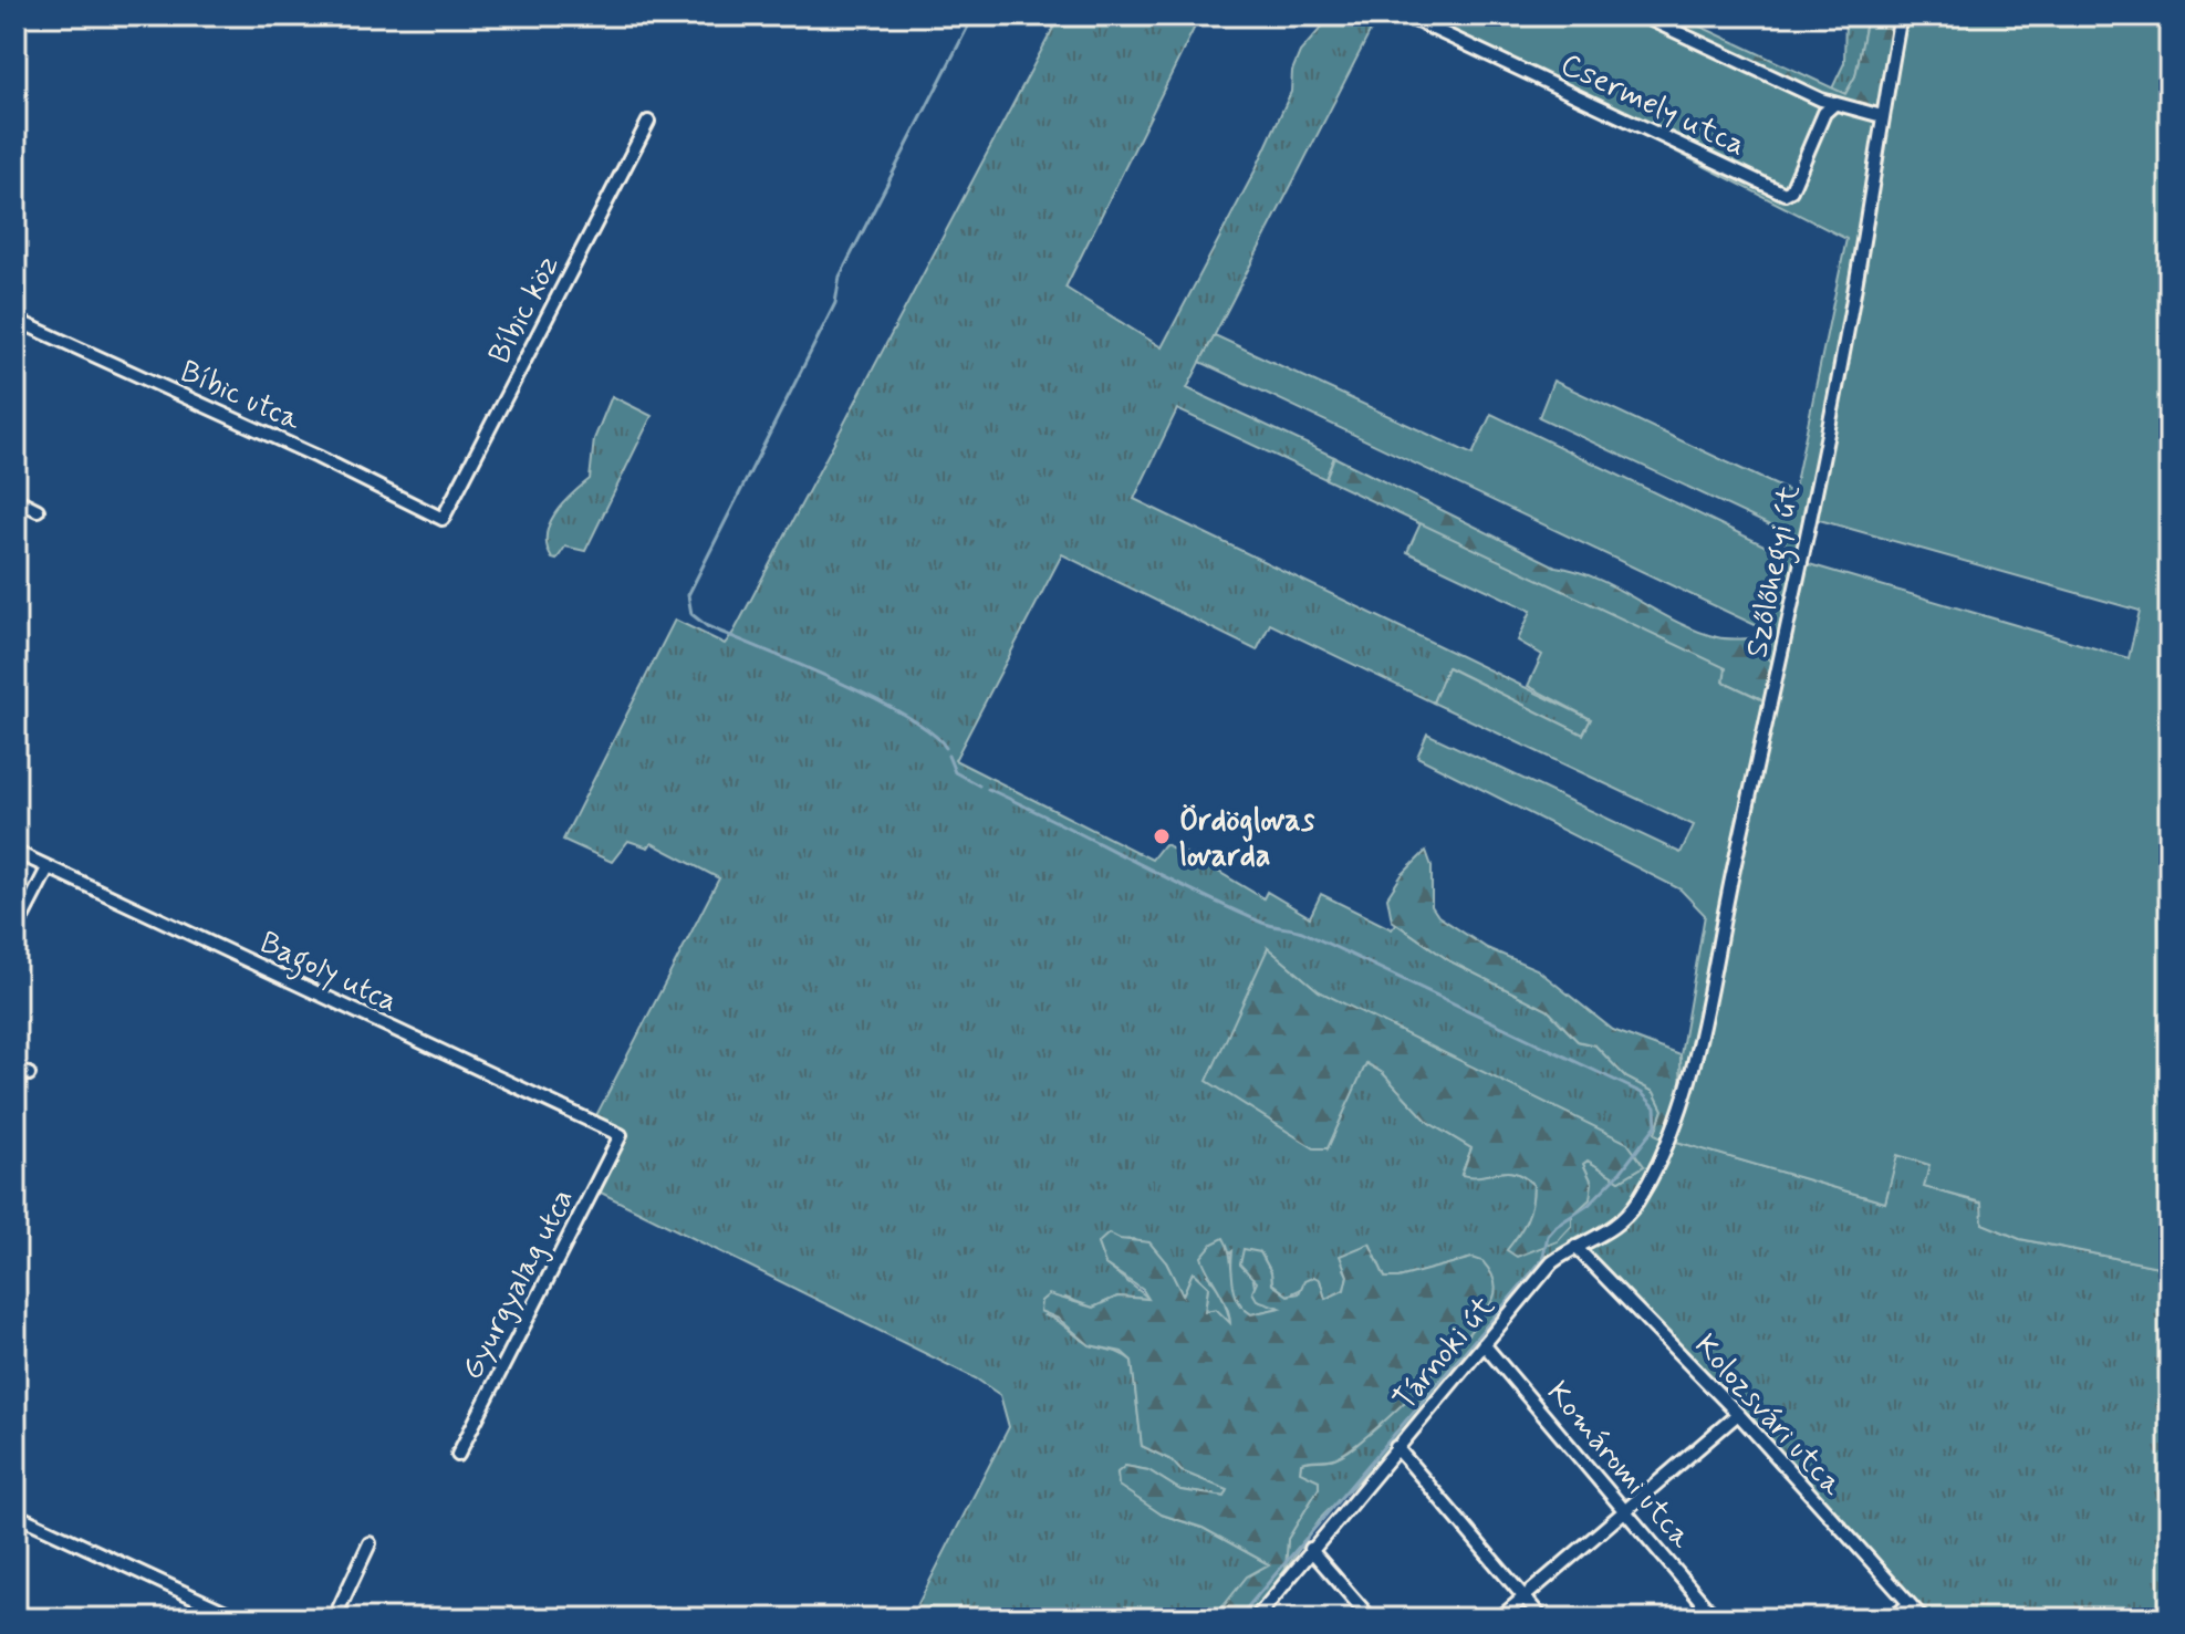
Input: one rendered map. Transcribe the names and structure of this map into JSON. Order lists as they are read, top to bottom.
{
  "streets": {
    "street": [
      "Csermely utca",
      "Bíbic köz",
      "Bíbic utca",
      "Szőlőhegyi út",
      "Bagoly utca",
      "Gyurgyalag utca",
      "Tárnoki út",
      "Kolozsvári utca",
      "Komáromi utca"
    ]
  },
  "crossings": [
    ["Bíbic köz", "Bíbic utca"],
    ["Szőlőhegyi út", "Tárnoki út"],
    ["Bagoly utca", "Gyurgyalag utca"],
    ["Tárnoki út", "Kolozsvári utca"],
    ["Tárnoki út", "Komáromi utca"]
  ],
  "places": ["Ördöglovas lovarda"]
}
